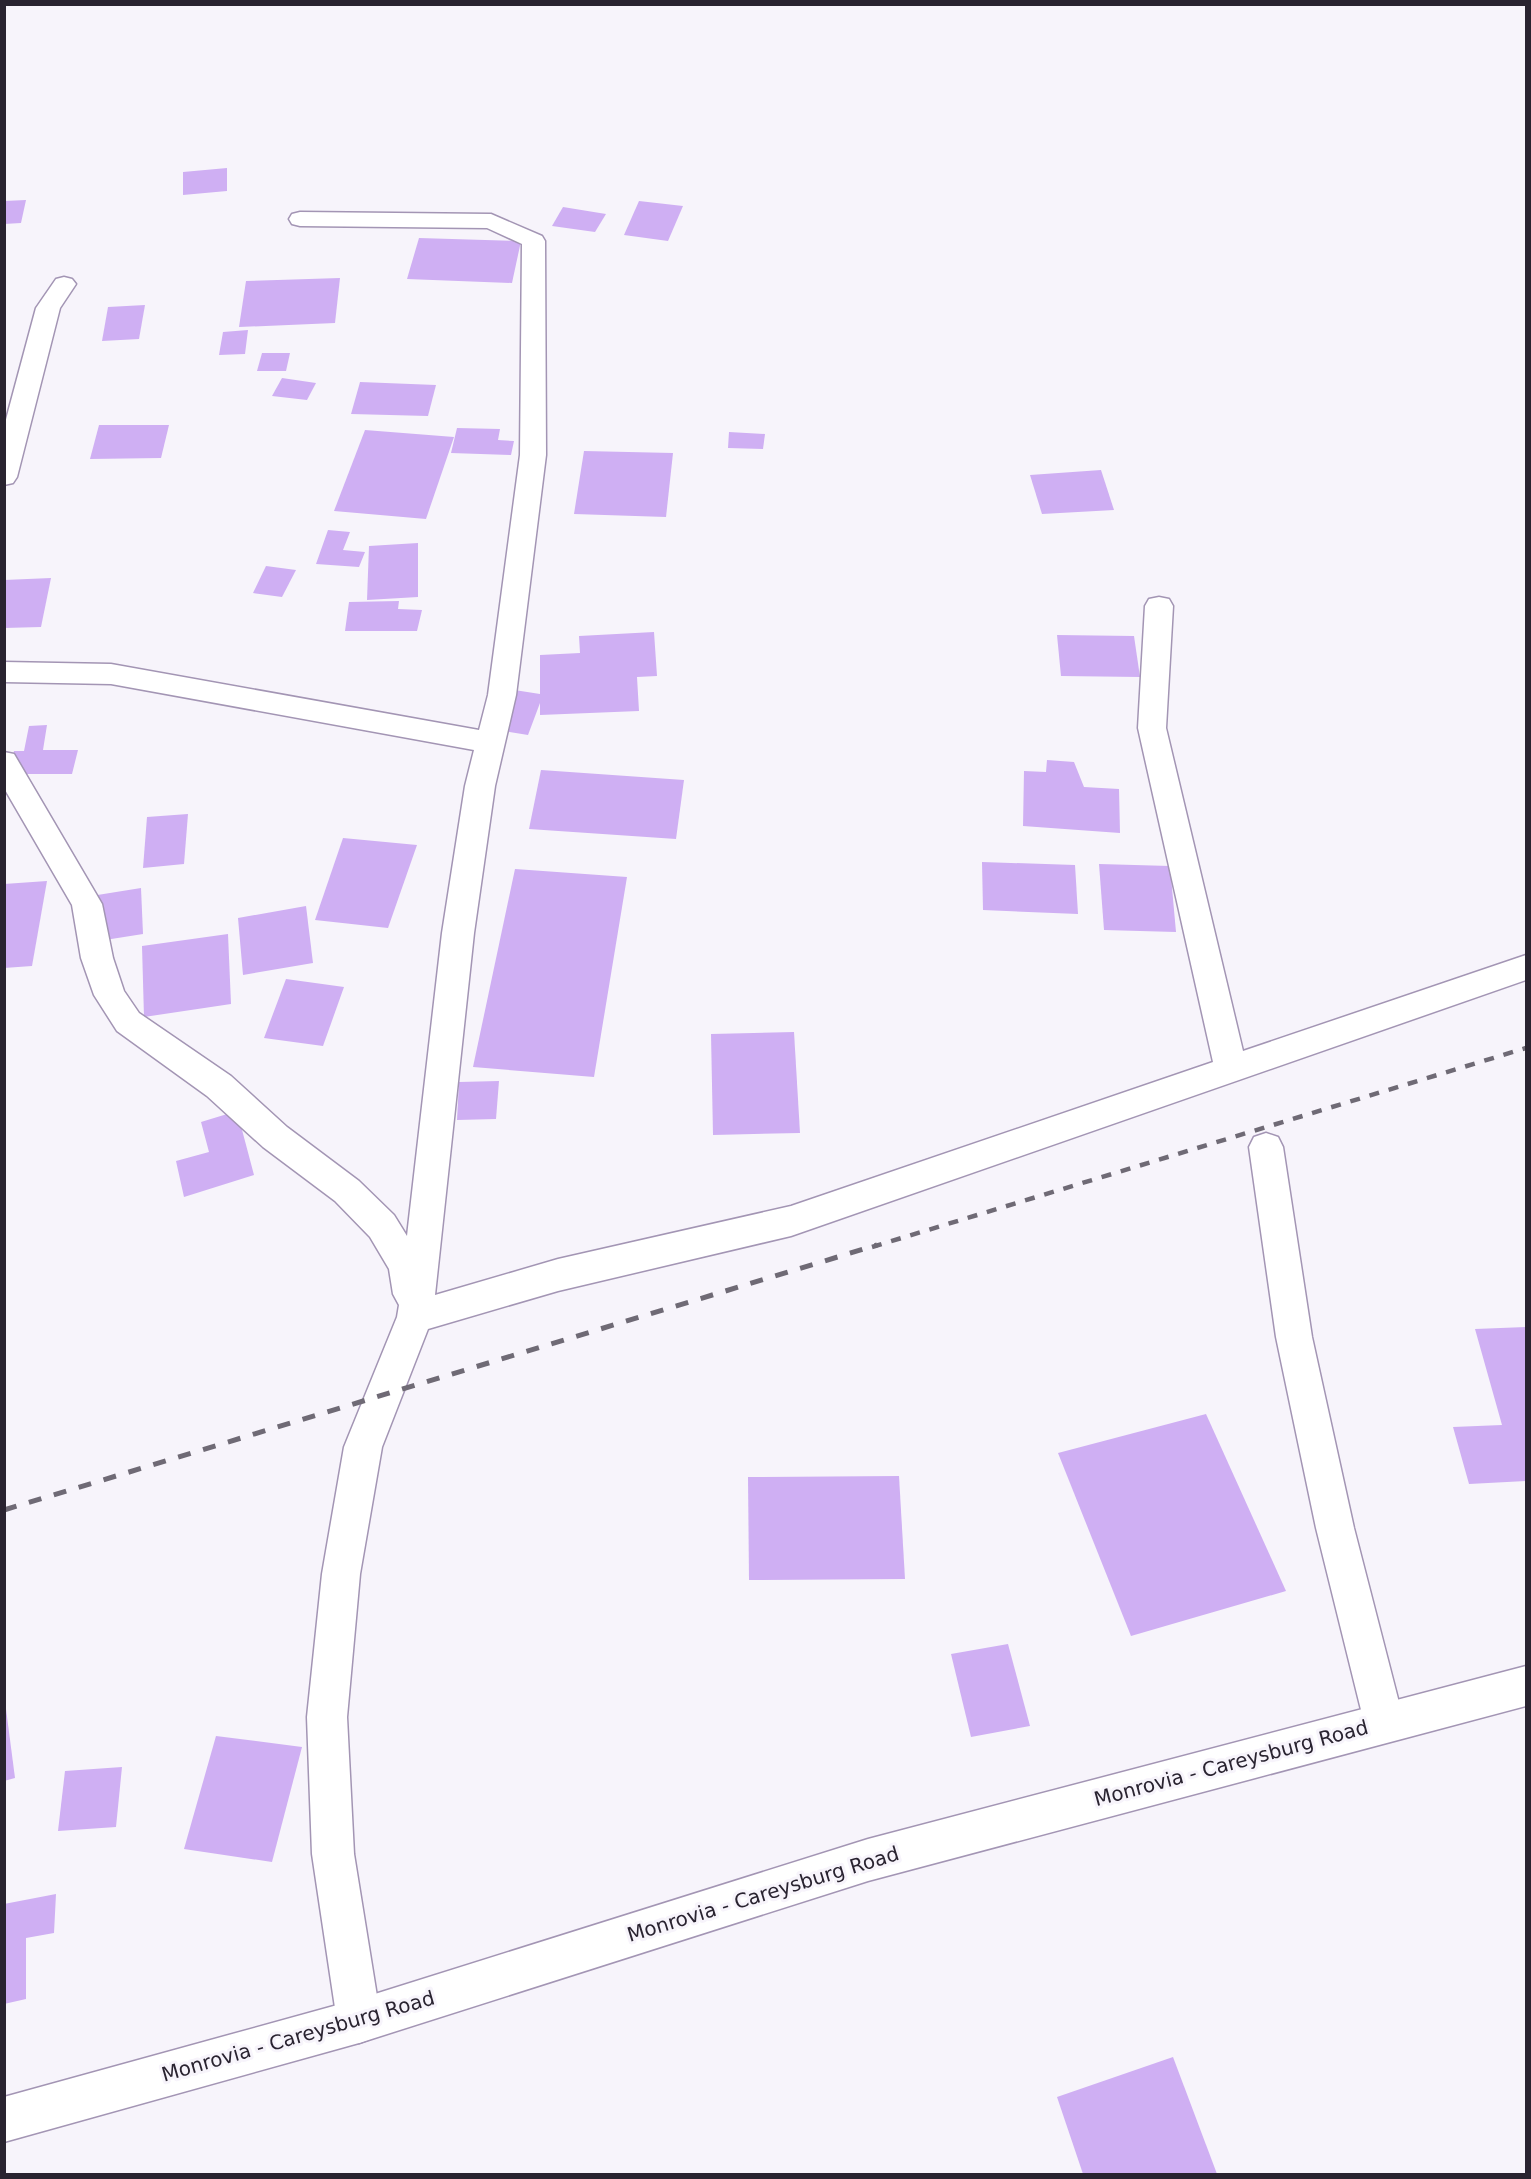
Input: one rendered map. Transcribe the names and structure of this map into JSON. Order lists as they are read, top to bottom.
{
  "streets": {
    "street": ["Monrovia - Careysburg Road"]
  }
}
